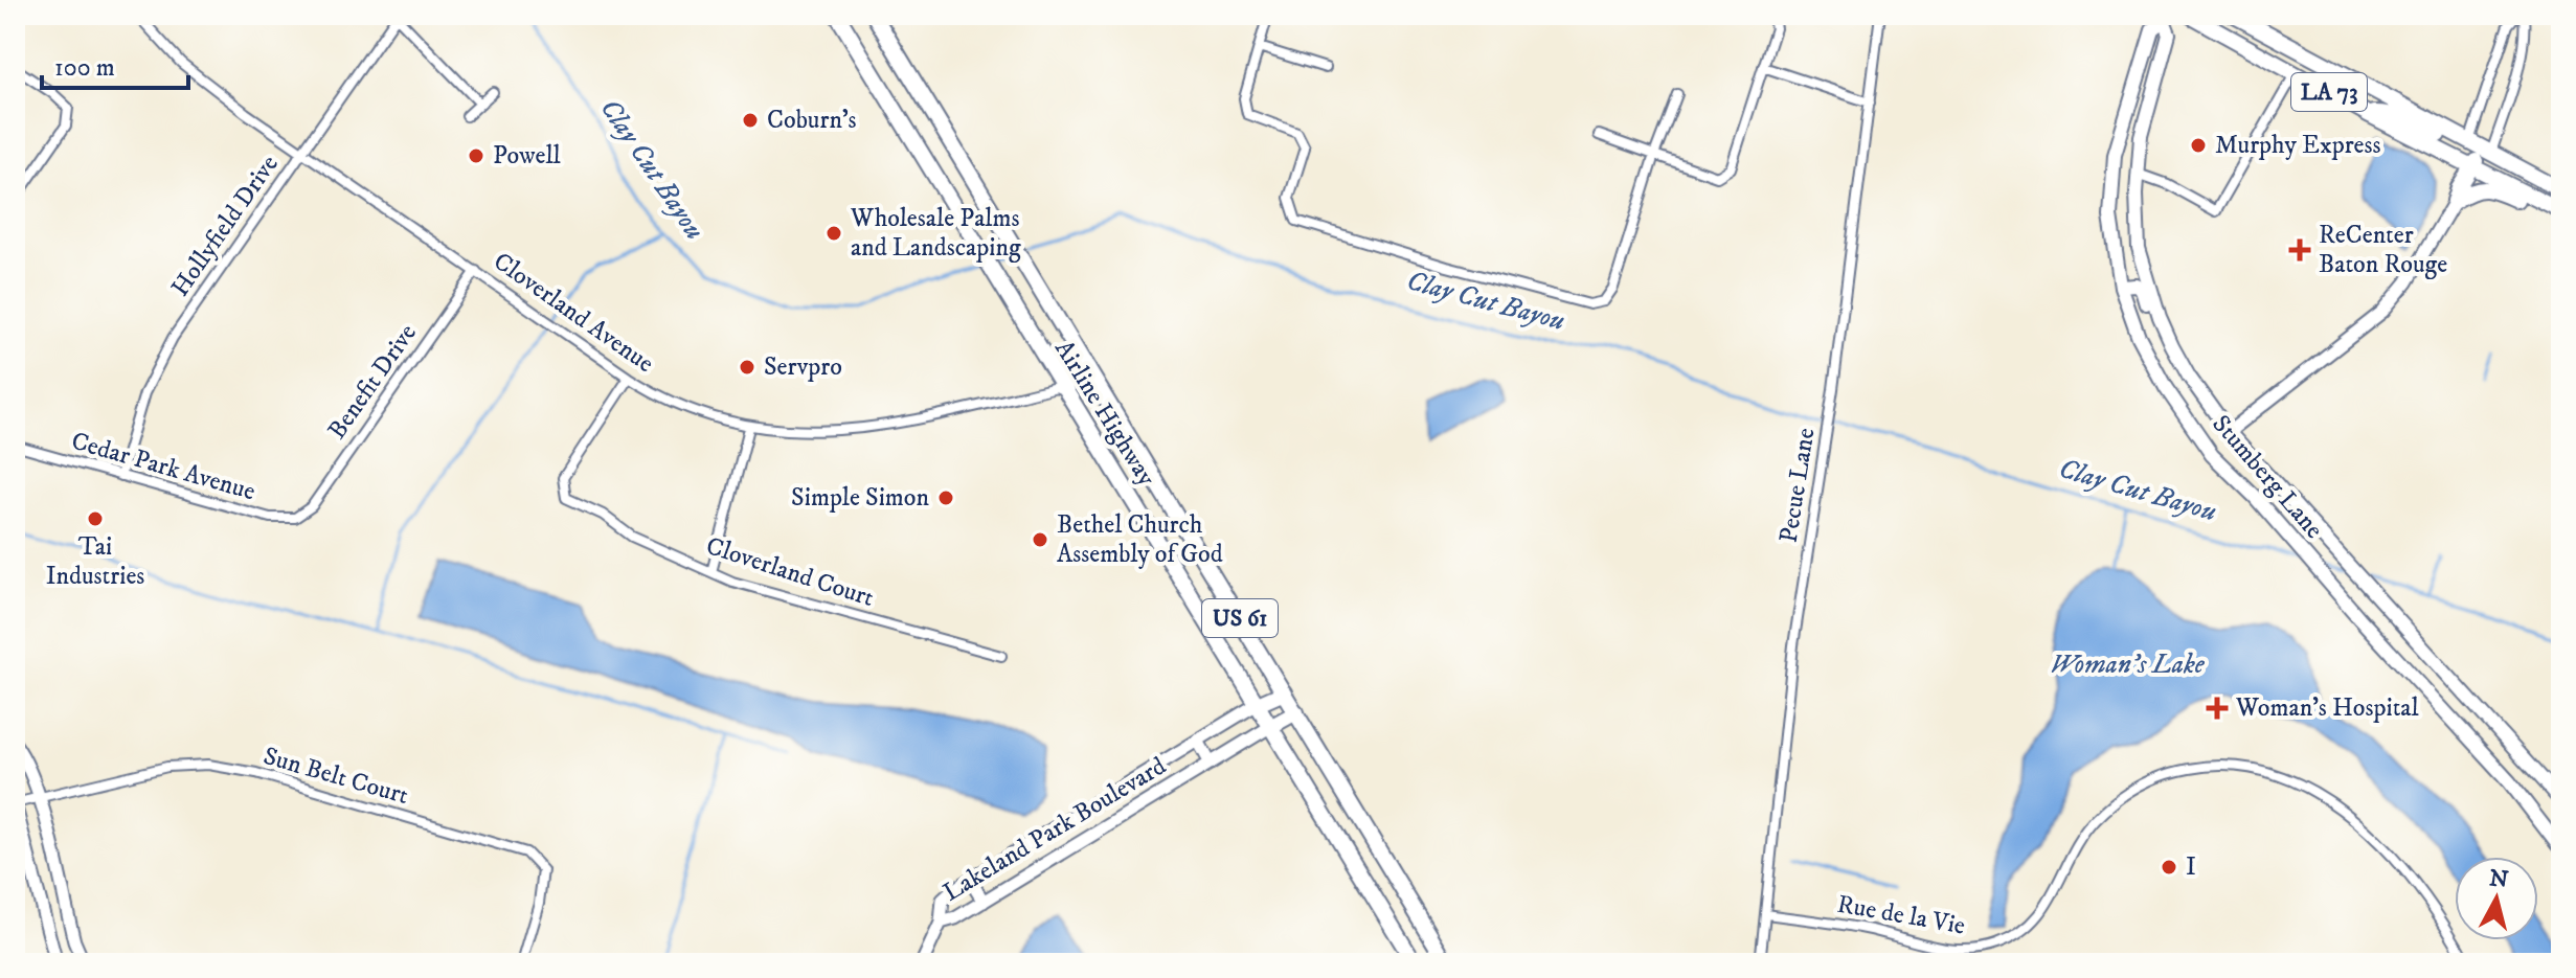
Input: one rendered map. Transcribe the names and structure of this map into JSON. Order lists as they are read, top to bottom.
{
  "streets": {
    "main road": [
      "LA 73",
      "Airline Highway",
      "Stumberg Lane",
      "US 61"
    ],
    "street": [
      "Hollyfield Drive",
      "Cloverland Avenue",
      "Benefit Drive",
      "Cedar Park Avenue",
      "Pecue Lane",
      "Cloverland Court",
      "Sun Belt Court",
      "Lakeland Park Boulevard",
      "Rue de la Vie"
    ]
  },
  "crossings": [
    ["Hollyfield Drive", "Cloverland Avenue"],
    ["Hollyfield Drive", "Cedar Park Avenue"],
    ["Cloverland Avenue", "Benefit Drive"],
    ["Cloverland Avenue", "Airline Highway"],
    ["Cloverland Avenue", "Cloverland Court"],
    ["Benefit Drive", "Cedar Park Avenue"],
    ["Airline Highway", "Lakeland Park Boulevard"],
    ["Pecue Lane", "Rue de la Vie"]
  ],
  "water": ["Clay Cut Bayou", "Woman's Lake"],
  "places": {
    "other": [
      "Coburn's",
      "Murphy Express",
      "Powell",
      "Wholesale Palms and Landscaping",
      "Servpro",
      "Simple Simon",
      "Tai Industries",
      "Bethel Church Assembly of God",
      "I"
    ],
    "health": ["ReCenter Baton Rouge", "Woman's Hospital"]
  },
  "scale_bar": "100 m",
  "north": "top"
}
